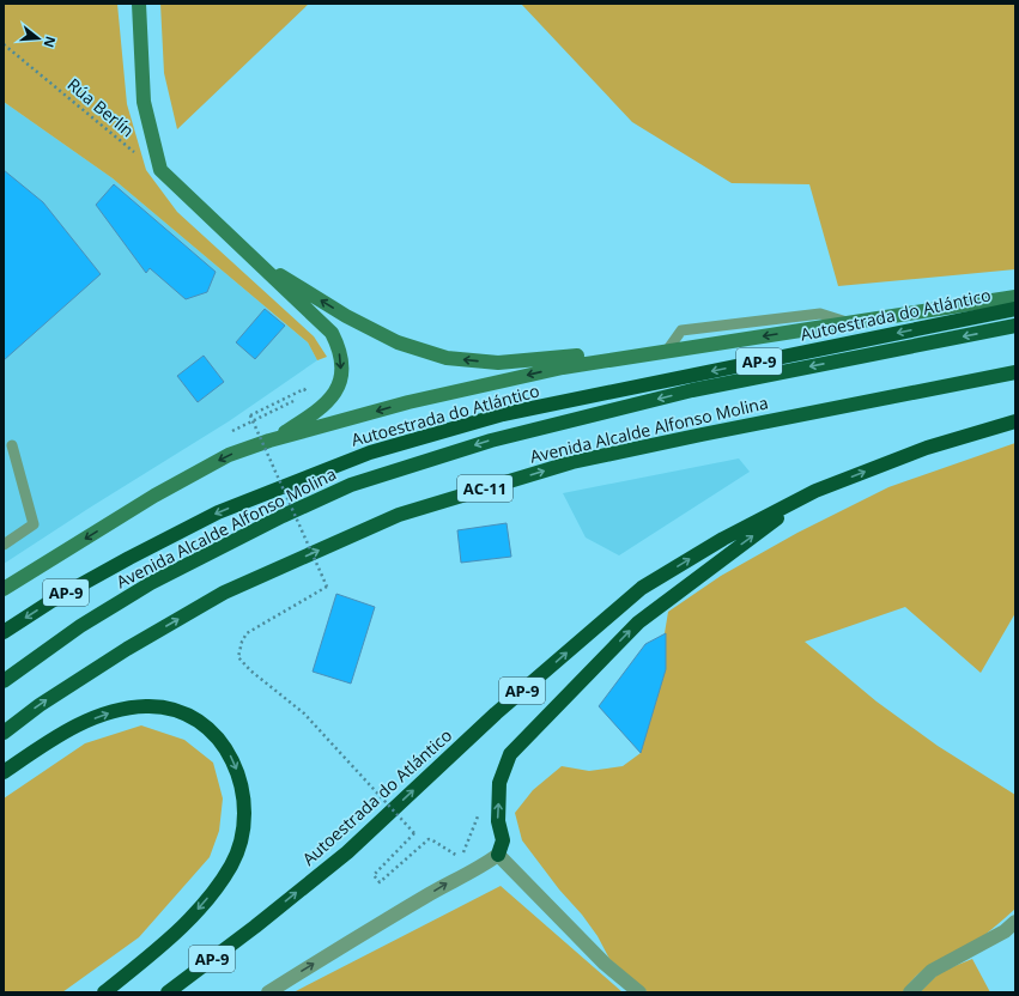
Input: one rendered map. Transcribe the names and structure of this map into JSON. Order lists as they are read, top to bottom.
{
  "streets": {
    "highway": [
      "Autoestrada do Atlántico",
      "AP-9",
      "Avenida Alcalde Alfonso Molina",
      "AC-11"
    ],
    "path": ["Rúa Berlín"]
  },
  "north": "right"
}
